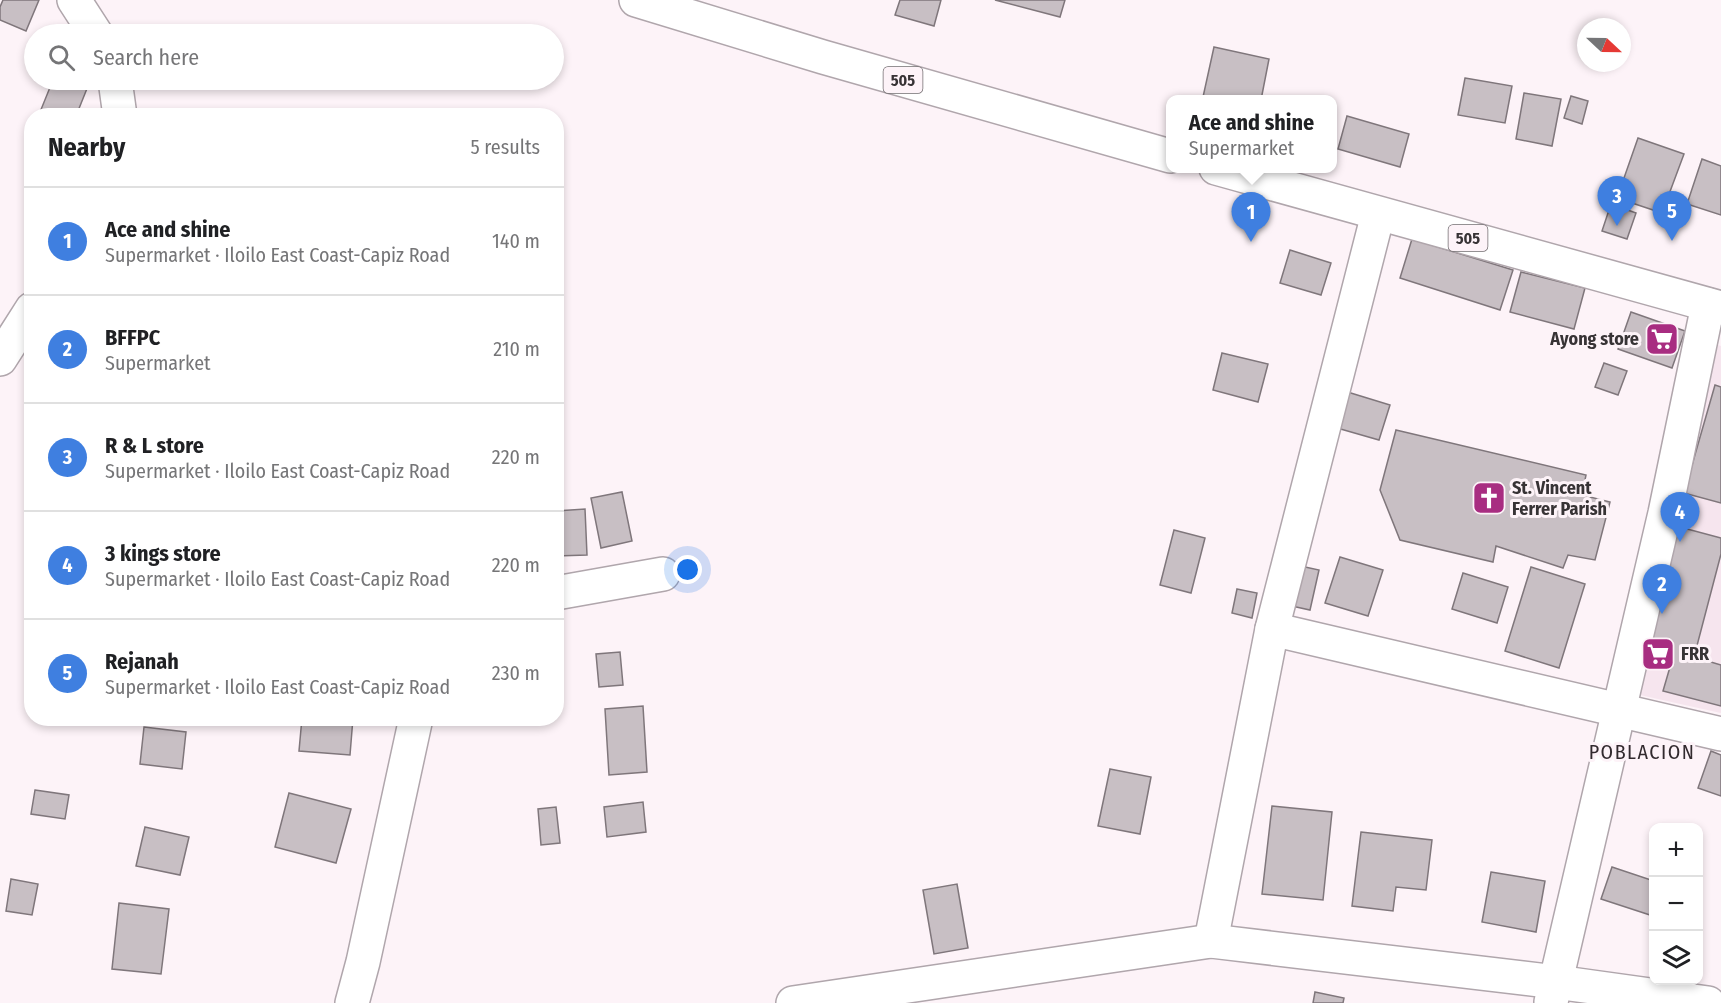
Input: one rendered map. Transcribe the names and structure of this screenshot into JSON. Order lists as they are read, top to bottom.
{
  "streets": {
    "street": ["505"]
  },
  "districts": ["POBLACION"],
  "places": {
    "supermarket": ["Ayong store", "FRR"],
    "church": ["St. Vincent Ferrer Parish"]
  },
  "north": "right",
  "page": {
    "search": "Search here",
    "popup": ["Ace and shine", "Supermarket"],
    "heading": ["Nearby", "5 results"],
    "pins": [
      "3",
      "5",
      "1",
      "4",
      "2"
    ],
    "list": [
      {
        "mark": "1",
        "name": "Ace and shine",
        "note": "Supermarket · Iloilo East Coast-Capiz Road",
        "value": "140 m"
      },
      {
        "mark": "2",
        "name": "BFFPC",
        "note": "Supermarket",
        "value": "210 m"
      },
      {
        "mark": "3",
        "name": "R & L store",
        "note": "Supermarket · Iloilo East Coast-Capiz Road",
        "value": "220 m"
      },
      {
        "mark": "4",
        "name": "3 kings store",
        "note": "Supermarket · Iloilo East Coast-Capiz Road",
        "value": "220 m"
      },
      {
        "mark": "5",
        "name": "Rejanah",
        "note": "Supermarket · Iloilo East Coast-Capiz Road",
        "value": "230 m"
      }
    ],
    "map_buttons": ["+", "−"]
  }
}
